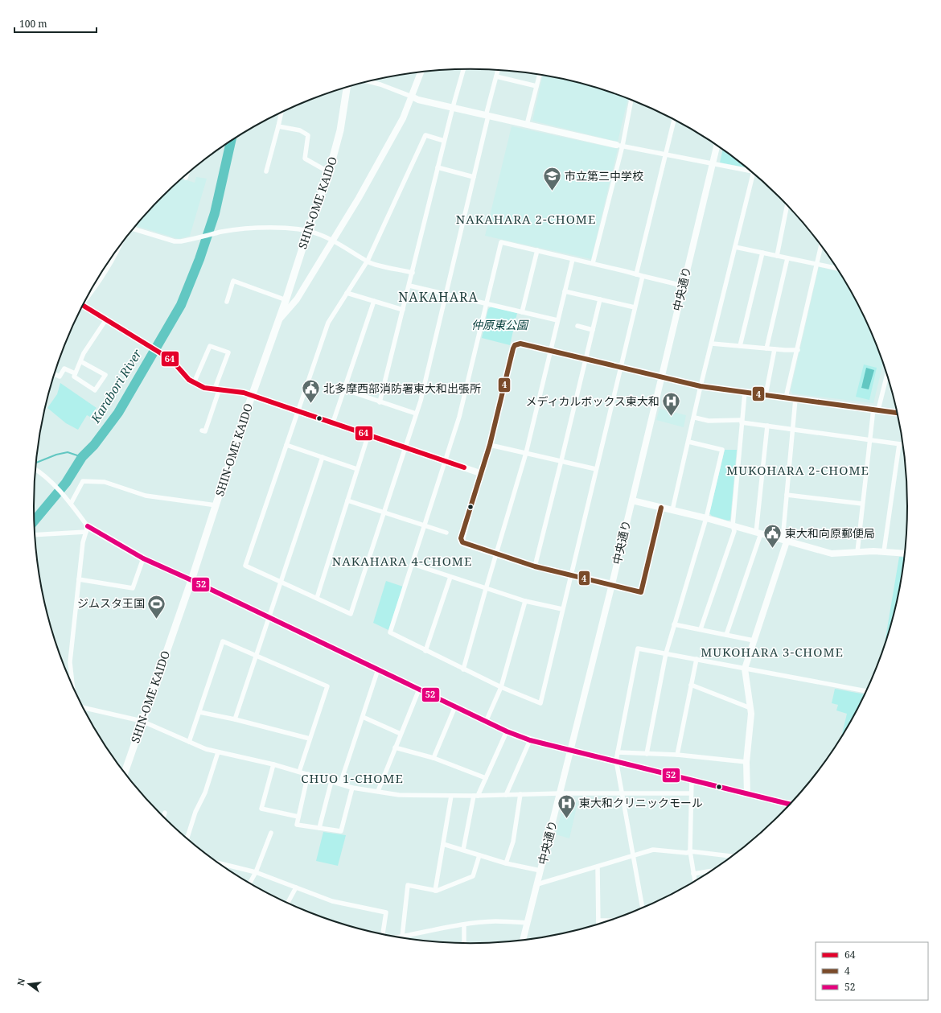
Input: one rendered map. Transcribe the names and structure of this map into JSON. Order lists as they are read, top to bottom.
{
  "streets": {
    "main road": ["SHIN-OME KAIDO"],
    "street": ["中央通り"]
  },
  "districts": [
    "NAKAHARA 2-CHOME",
    "NAKAHARA",
    "MUKOHARA 2-CHOME",
    "NAKAHARA 4-CHOME",
    "MUKOHARA 3-CHOME",
    "CHUO 1-CHOME"
  ],
  "water": ["Karabori River"],
  "parks": ["仲原東公園"],
  "places": {
    "school or university": ["市立第三中学校"],
    "public building": ["北多摩西部消防署東大和出張所", "東大和向原郵便局"],
    "hospital": ["メディカルボックス東大和", "東大和クリニックモール"],
    "sports": ["ジムスタ王国"]
  },
  "lines": ["transit line 64", "transit line 4", "transit line 52"],
  "legend": ["64", "4", "52"],
  "scale_bar": "100 m",
  "north": "left"
}
